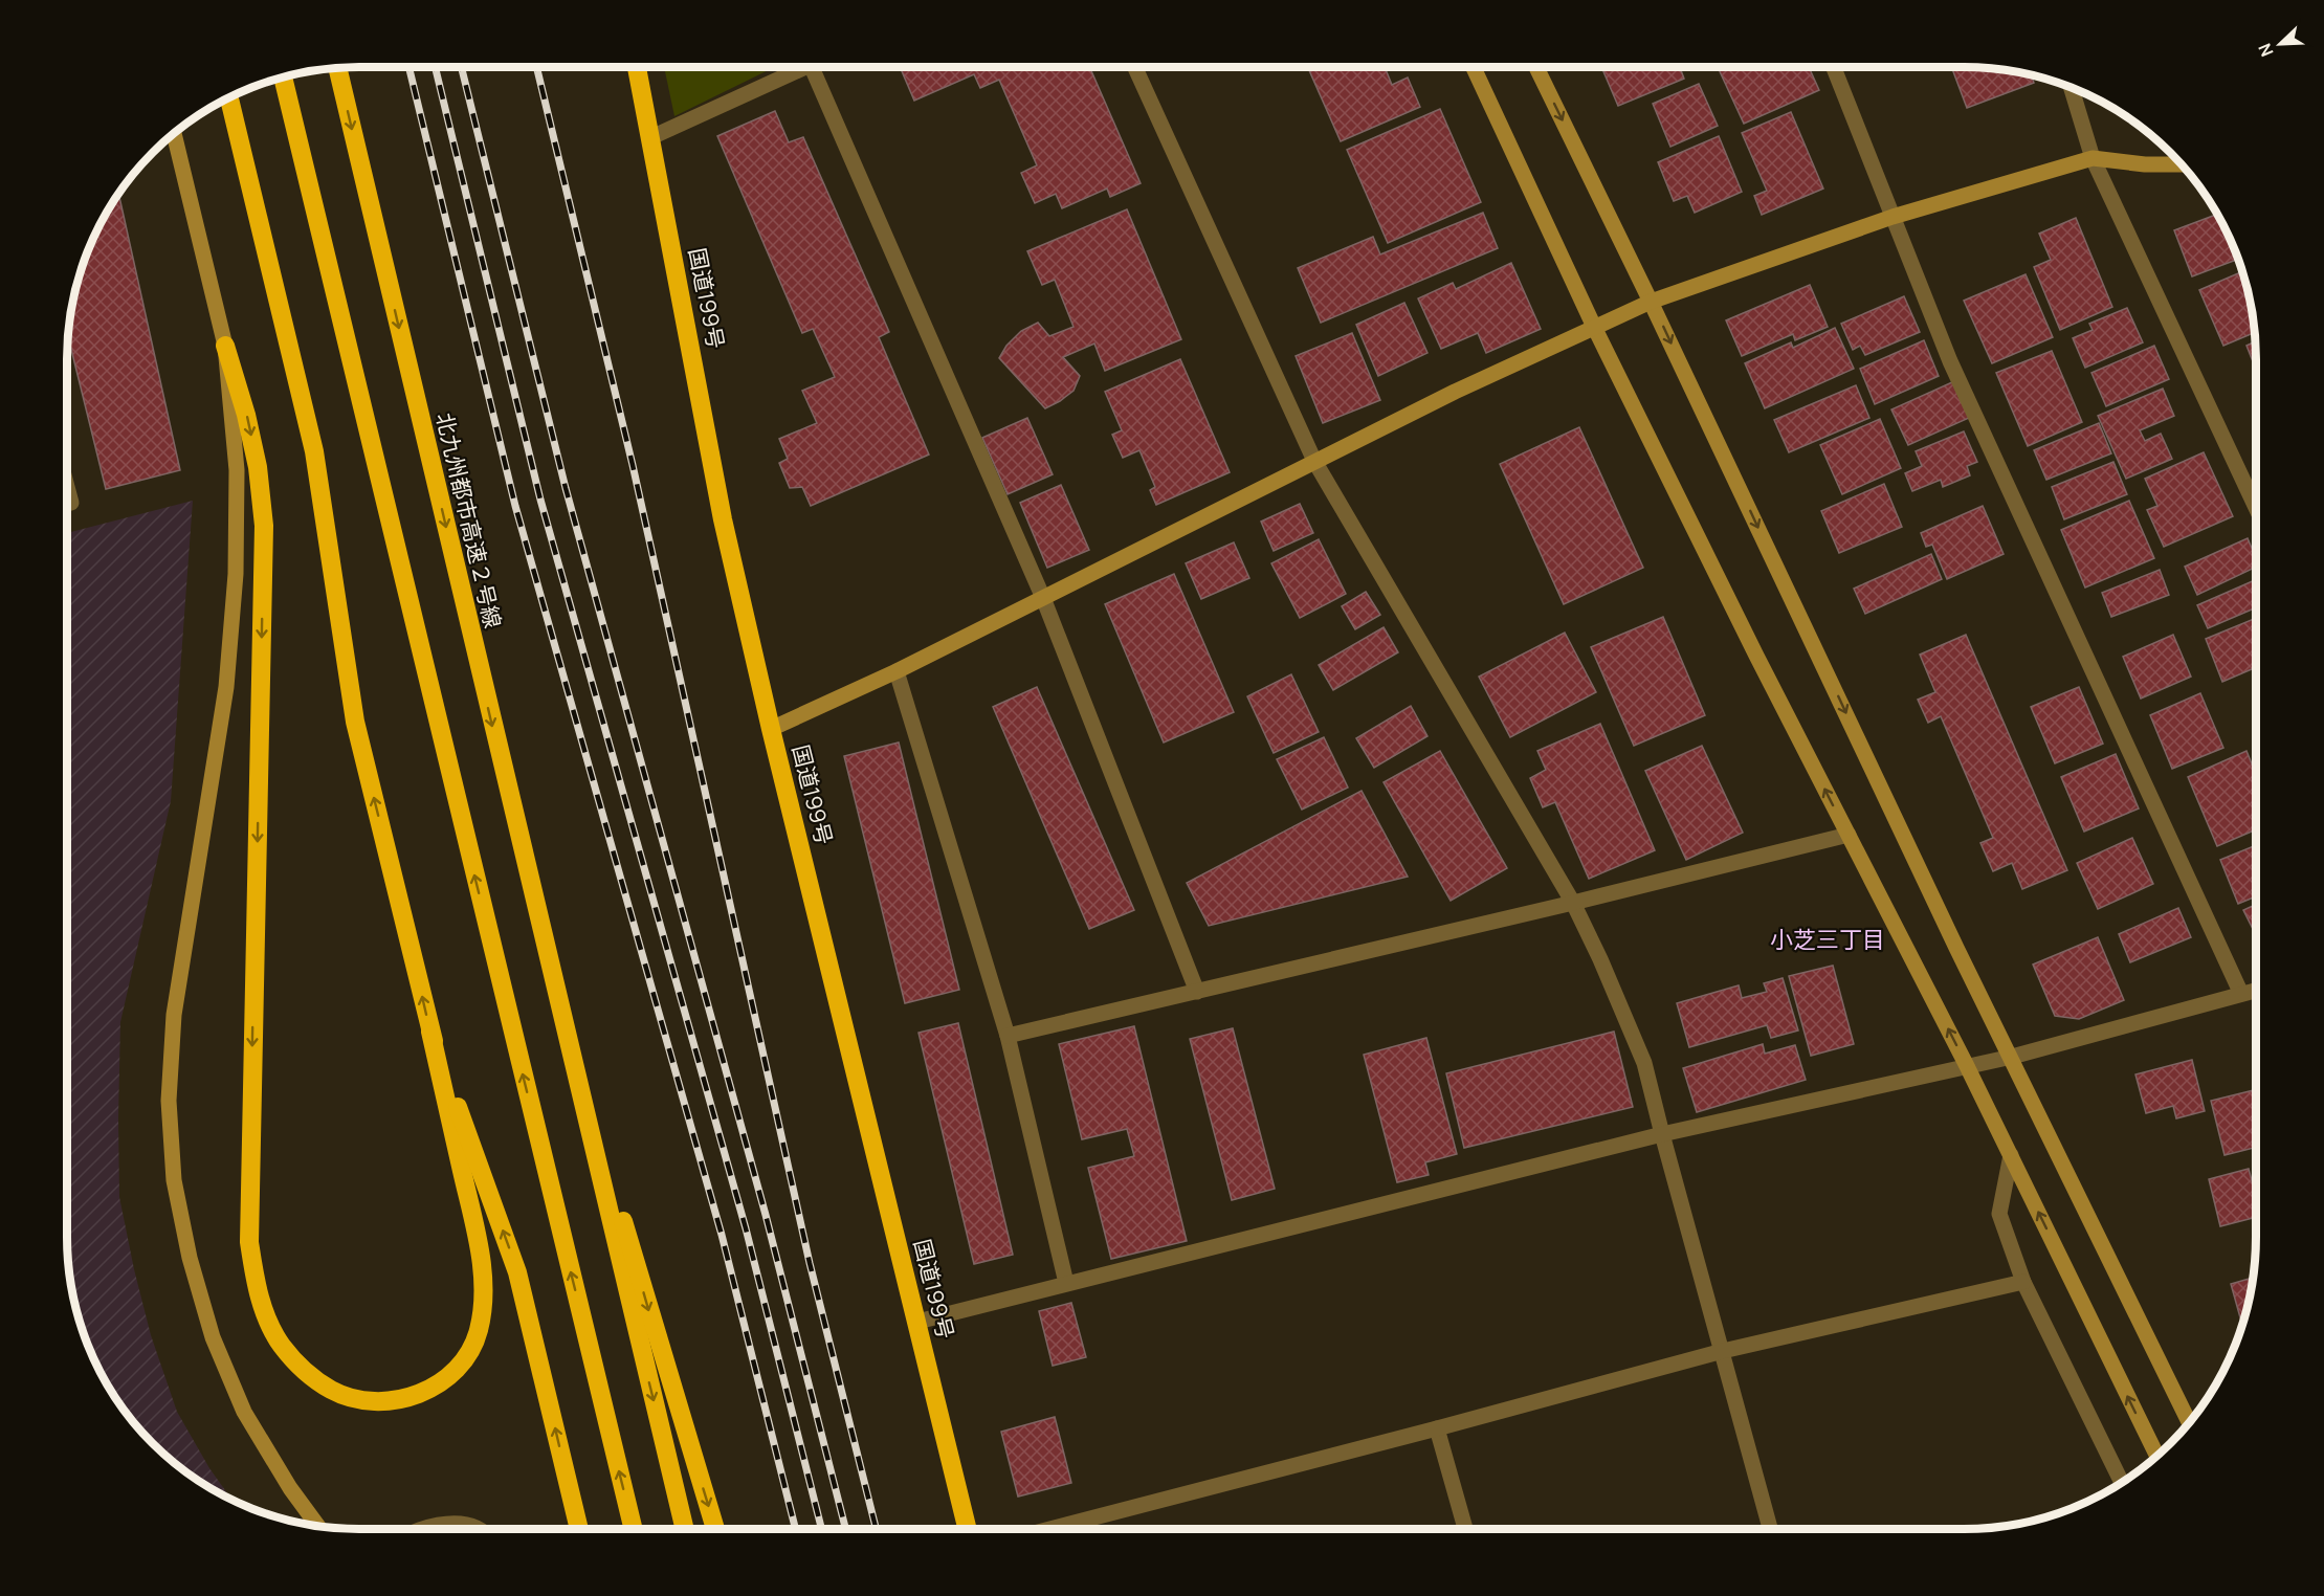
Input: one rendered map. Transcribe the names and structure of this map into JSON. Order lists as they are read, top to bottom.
{
  "streets": {
    "highway": ["国道199号", "北九州都市高速２号線"]
  },
  "districts": ["小芝三丁目"],
  "north": "bottom left"
}
